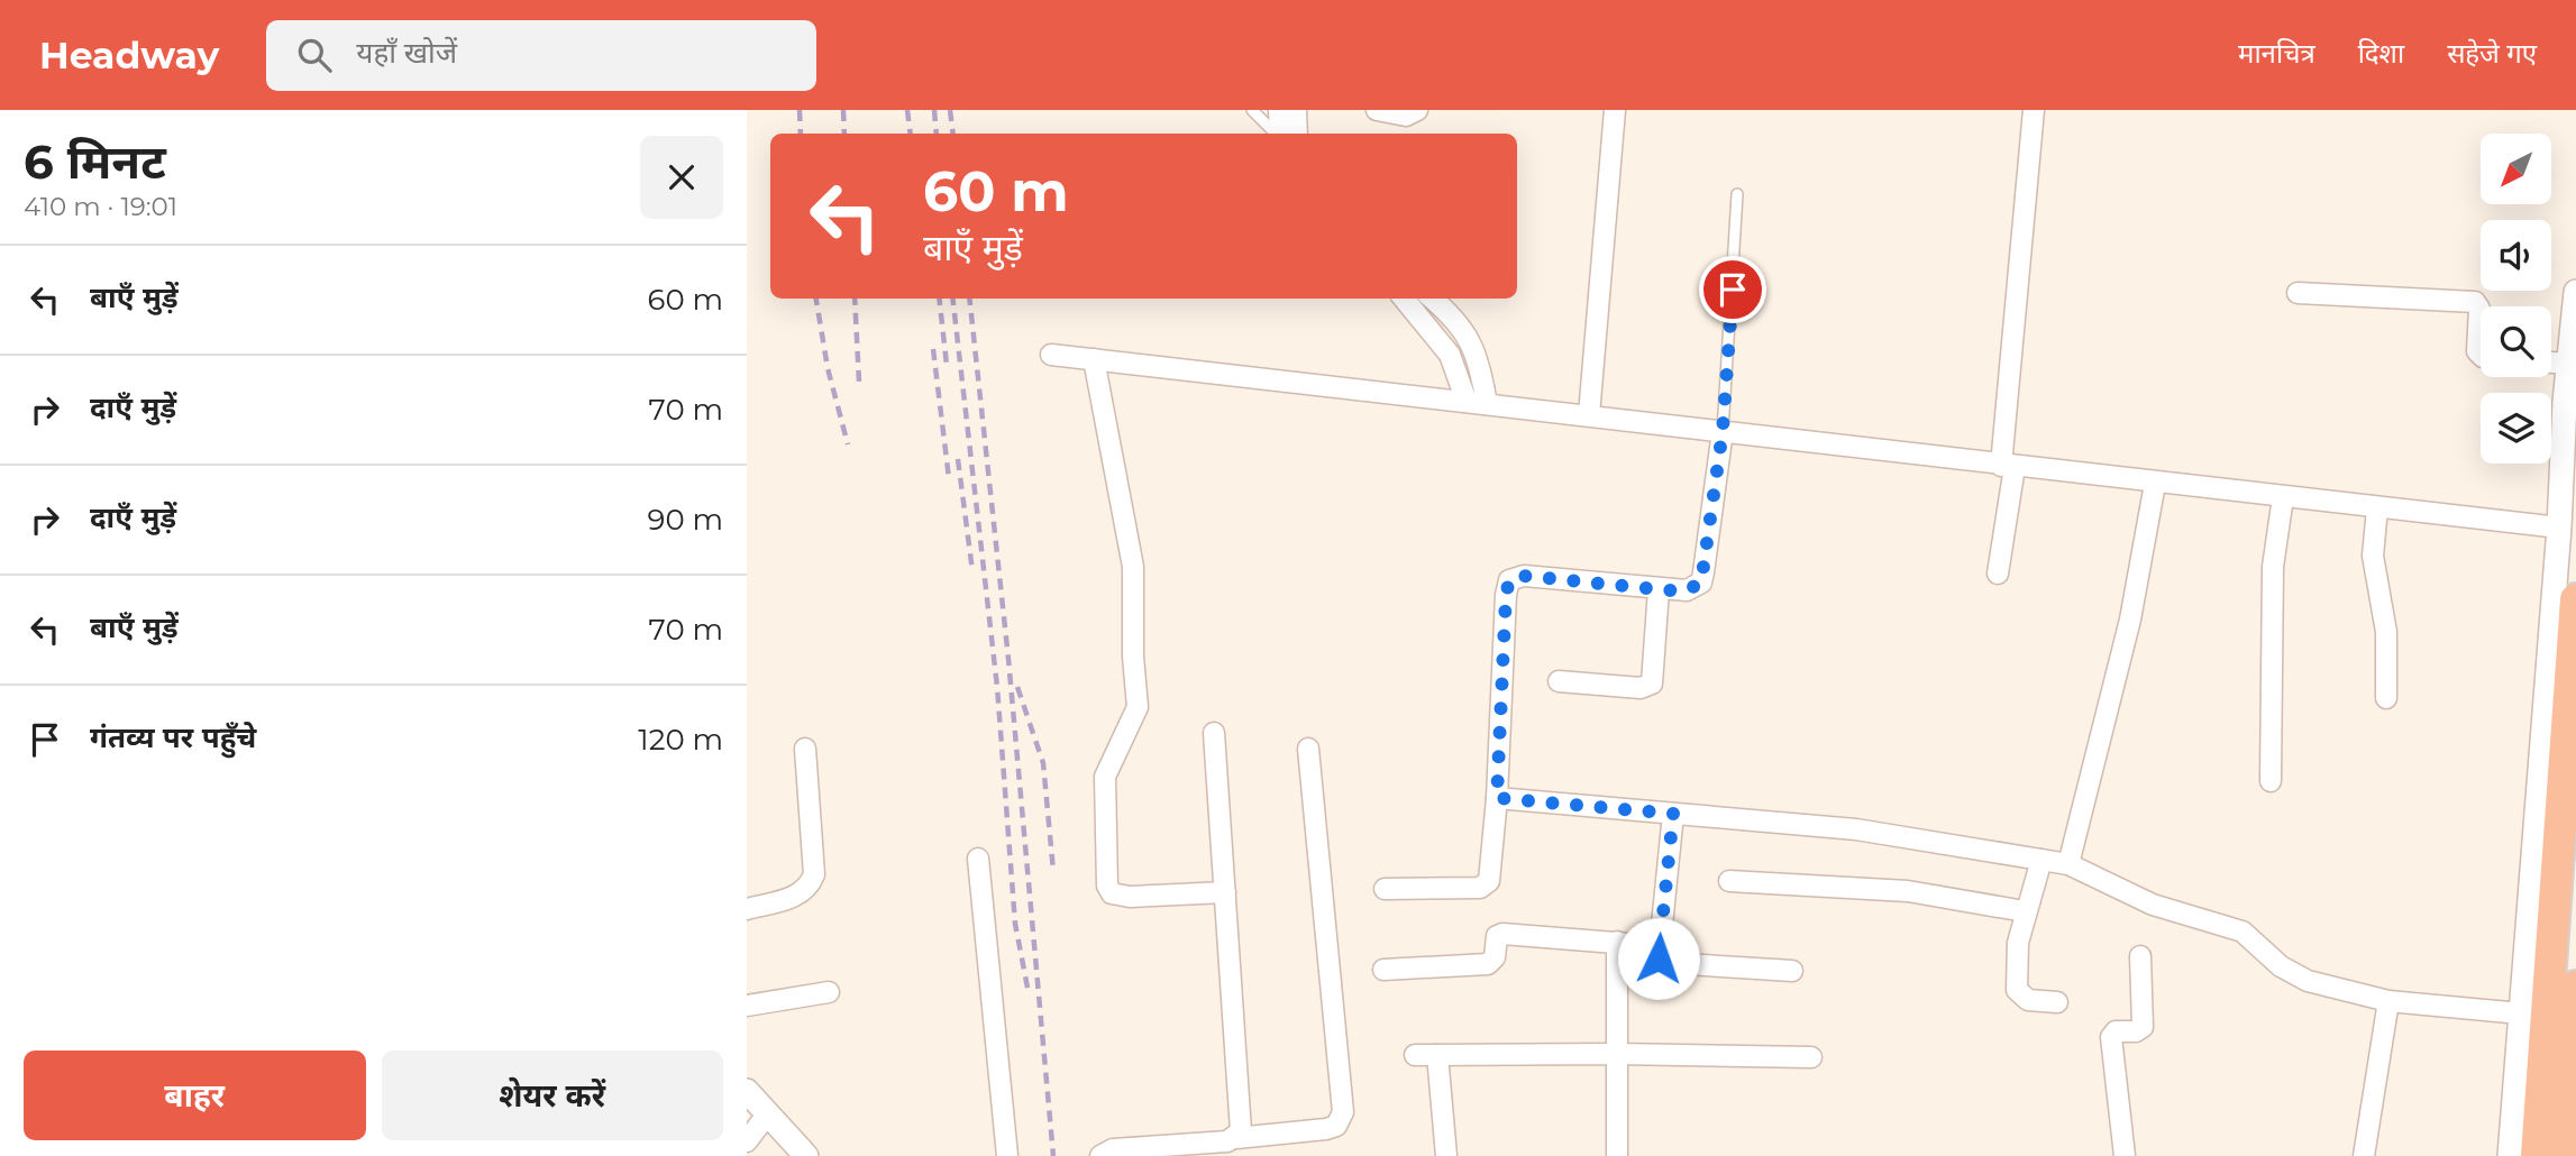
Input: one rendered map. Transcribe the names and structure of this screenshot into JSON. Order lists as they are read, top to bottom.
{
  "north": "bottom left",
  "page": {
    "header": "Headway",
    "search": "यहाँ खोजें",
    "nav": ["मानचित्र", "दिशा", "सहेजे गए"],
    "heading": ["6 मिनट", "410 m · 19:01"],
    "turn": ["60 m", "बाएँ मुड़ें"],
    "list": [
      {
        "name": "बाएँ मुड़ें",
        "value": "60 m"
      },
      {
        "name": "दाएँ मुड़ें",
        "value": "70 m"
      },
      {
        "name": "दाएँ मुड़ें",
        "value": "90 m"
      },
      {
        "name": "बाएँ मुड़ें",
        "value": "70 m"
      },
      {
        "name": "गंतव्य पर पहुँचे",
        "value": "120 m"
      }
    ],
    "buttons": ["बाहर", "शेयर करें"]
  }
}
